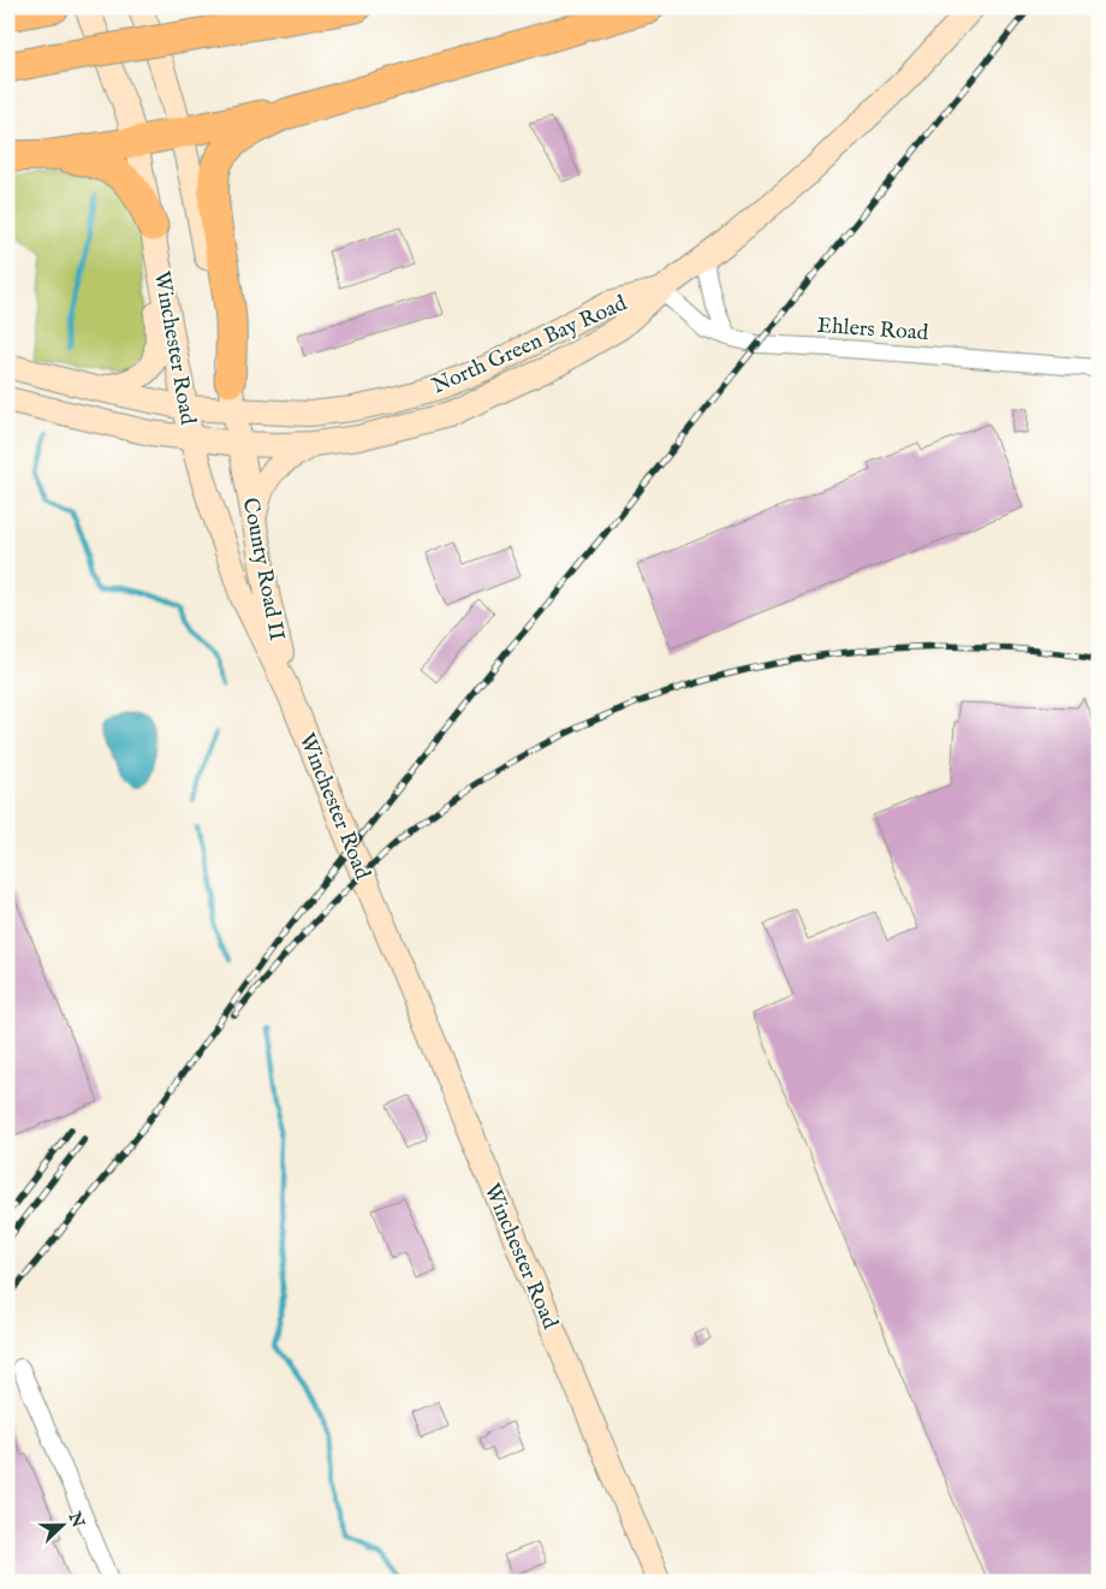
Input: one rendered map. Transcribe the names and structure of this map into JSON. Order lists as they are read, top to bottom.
{
  "streets": {
    "main road": ["North Green Bay Road", "Winchester Road", "County Road II"],
    "street": ["Ehlers Road"]
  },
  "crossings": [
    ["Ehlers Road", "North Green Bay Road"],
    ["North Green Bay Road", "Winchester Road"],
    ["North Green Bay Road", "County Road II"],
    ["Winchester Road", "County Road II"]
  ],
  "north": "right"
}
